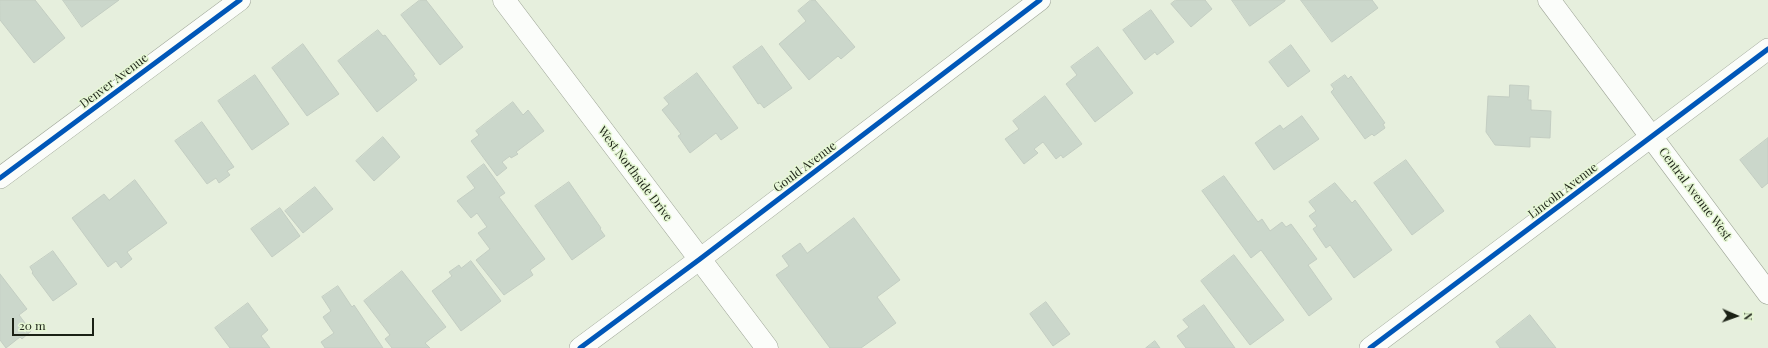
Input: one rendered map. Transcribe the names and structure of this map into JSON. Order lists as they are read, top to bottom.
{
  "streets": {
    "main road": ["West Northside Drive", "Central Avenue West"],
    "street": ["Denver Avenue", "Gould Avenue", "Lincoln Avenue"]
  },
  "crossings": [
    ["Gould Avenue", "West Northside Drive"],
    ["Lincoln Avenue", "Central Avenue West"]
  ],
  "scale_bar": "20 m",
  "north": "right"
}
